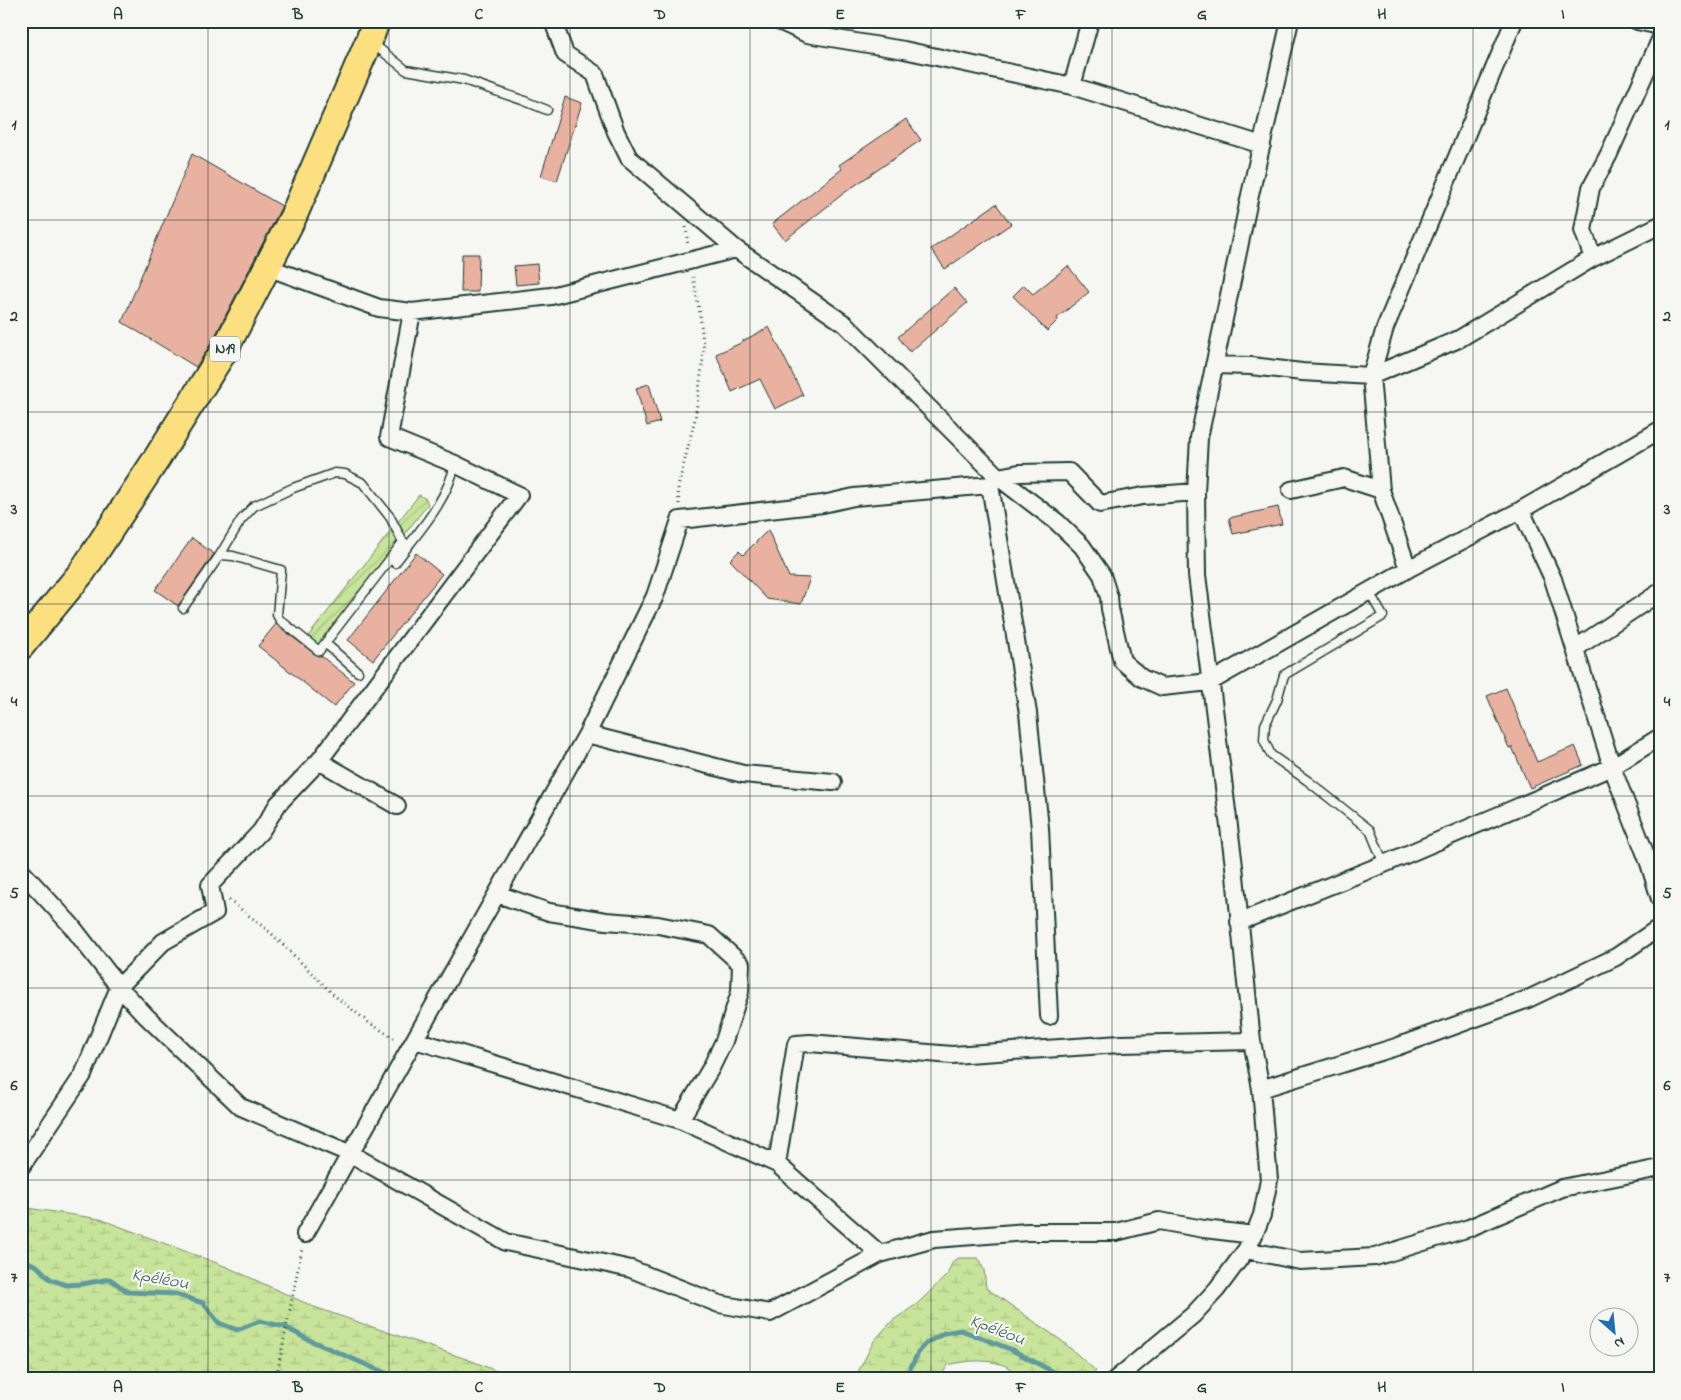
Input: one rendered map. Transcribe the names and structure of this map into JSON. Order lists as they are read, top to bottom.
{
  "streets": {
    "main road": ["N19"]
  },
  "water": ["Kpéléou"],
  "north": "bottom right",
  "grid": {
    "columns": [
      "A",
      "B",
      "C",
      "D",
      "E",
      "F",
      "G",
      "H",
      "I"
    ],
    "rows": [
      "1",
      "2",
      "3",
      "4",
      "5",
      "6",
      "7"
    ]
  }
}
